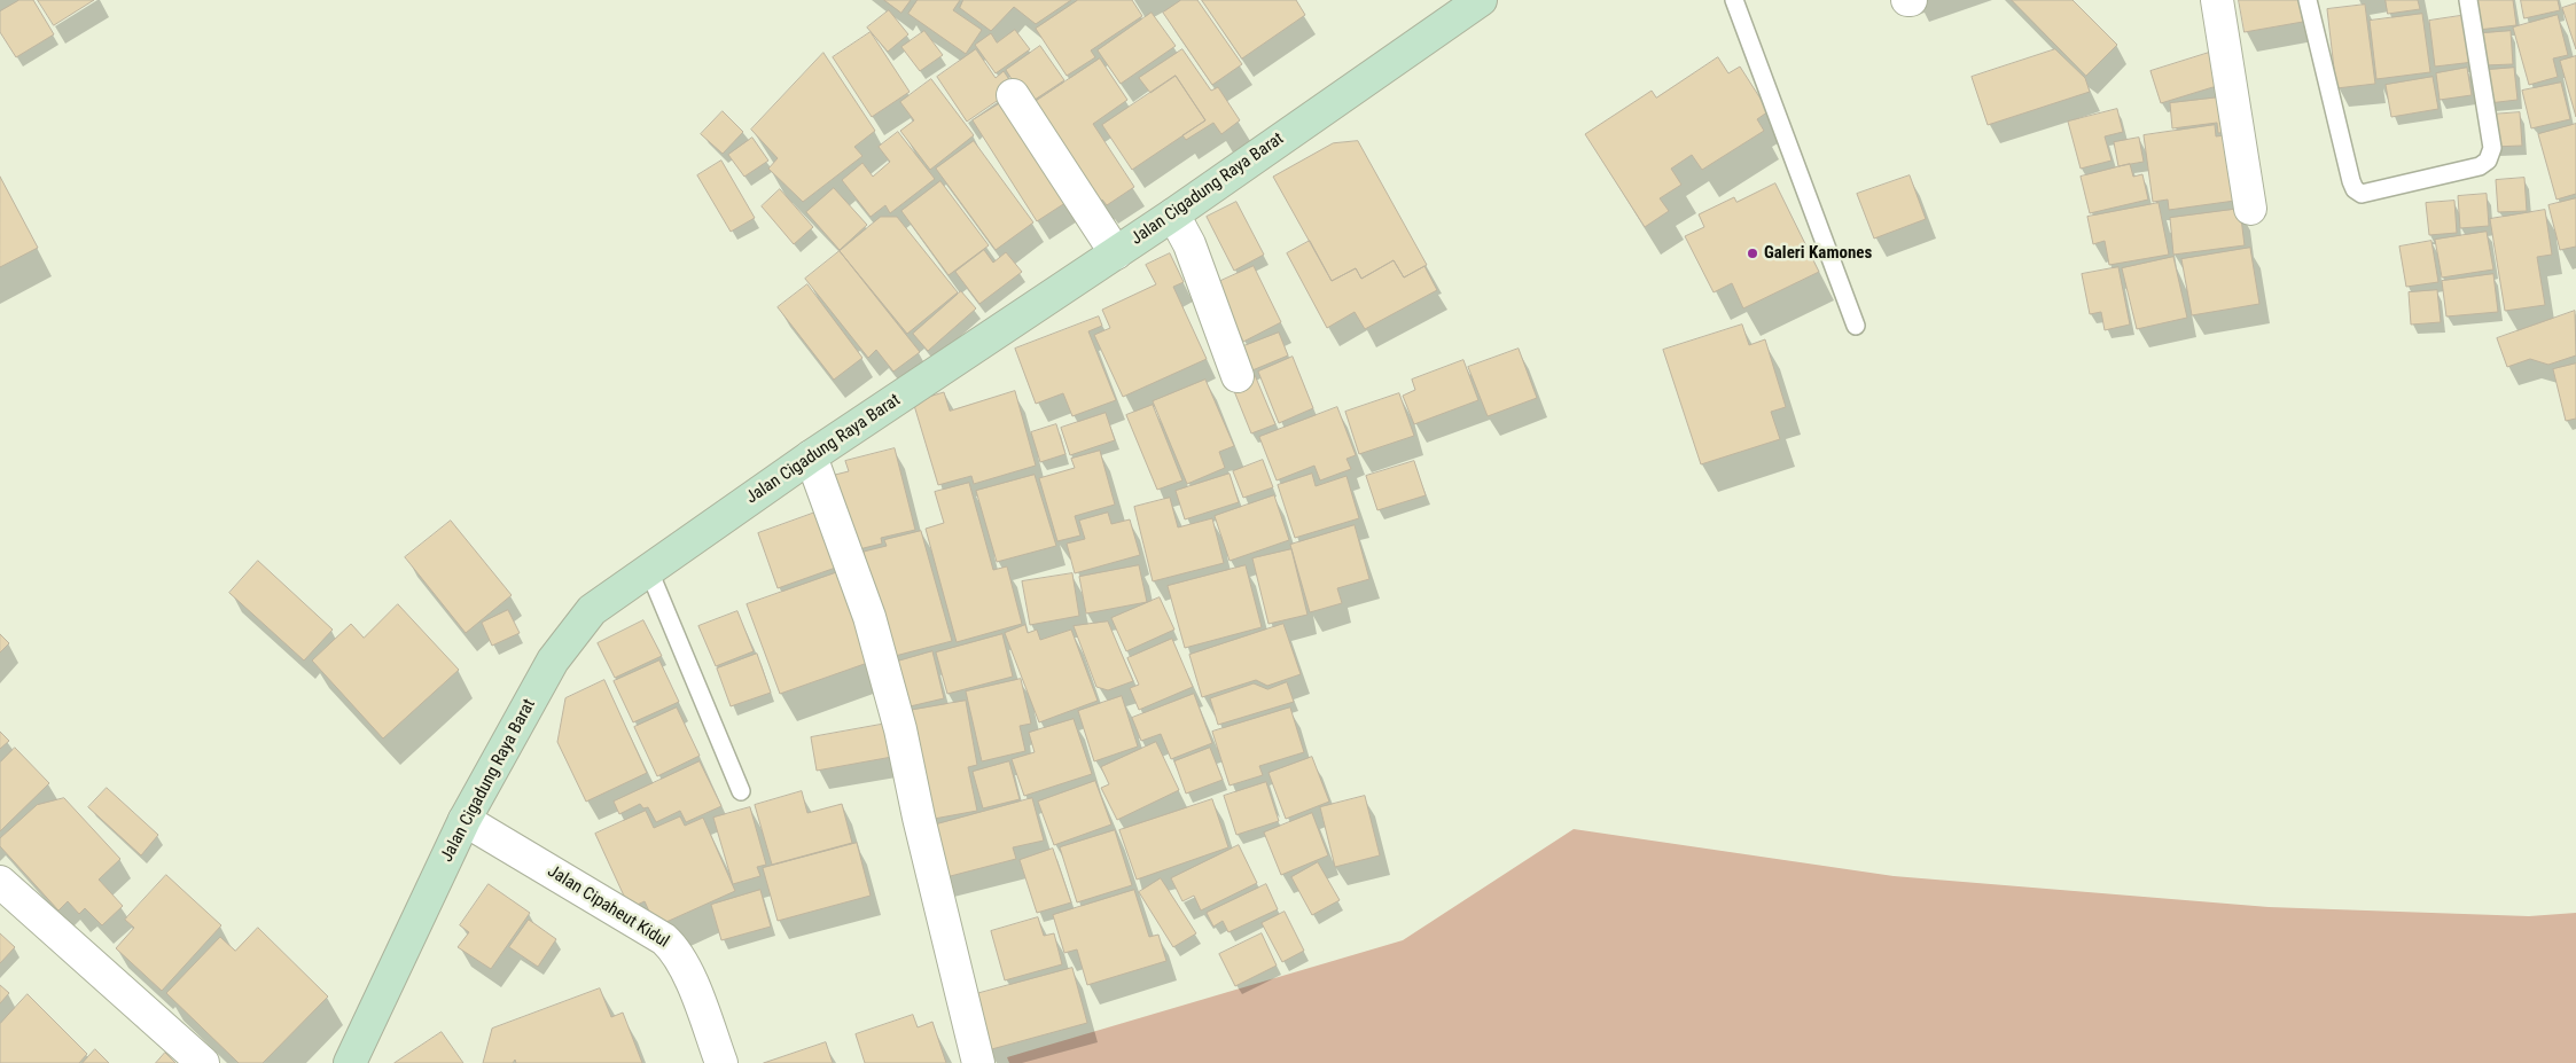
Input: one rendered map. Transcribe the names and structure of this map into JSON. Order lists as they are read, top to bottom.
{
  "streets": {
    "street": ["Jalan Cigadung Raya Barat", "Jalan Cipaheut Kidul"]
  },
  "crossings": [
    ["Jalan Cigadung Raya Barat", "Jalan Cipaheut Kidul"]
  ],
  "places": ["Galeri Kamones"]
}
